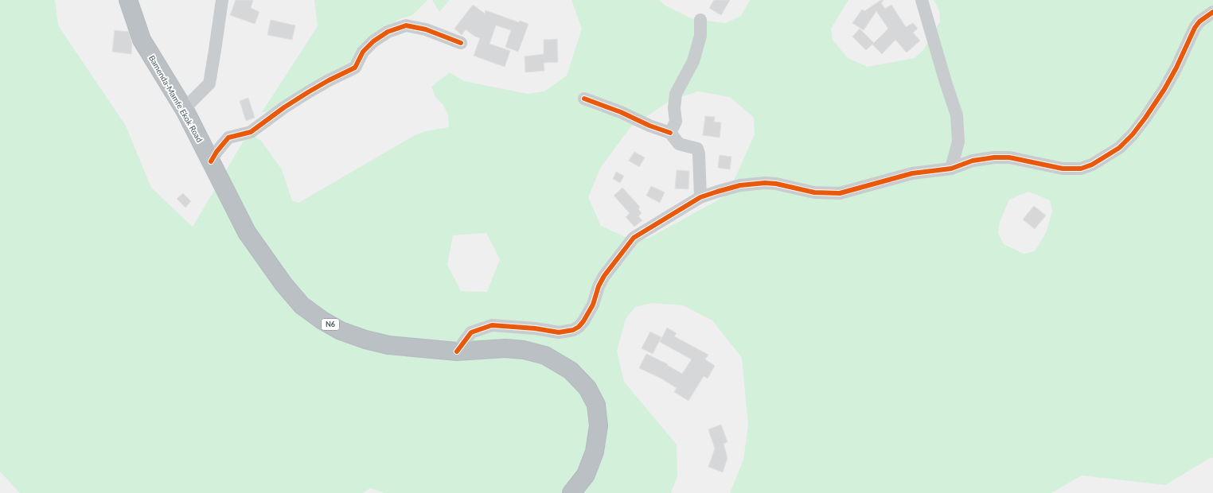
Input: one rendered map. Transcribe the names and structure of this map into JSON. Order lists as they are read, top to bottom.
{
  "streets": {
    "highway": ["Bamenda-Mamfe Ekok Road", "N6"]
  }
}
